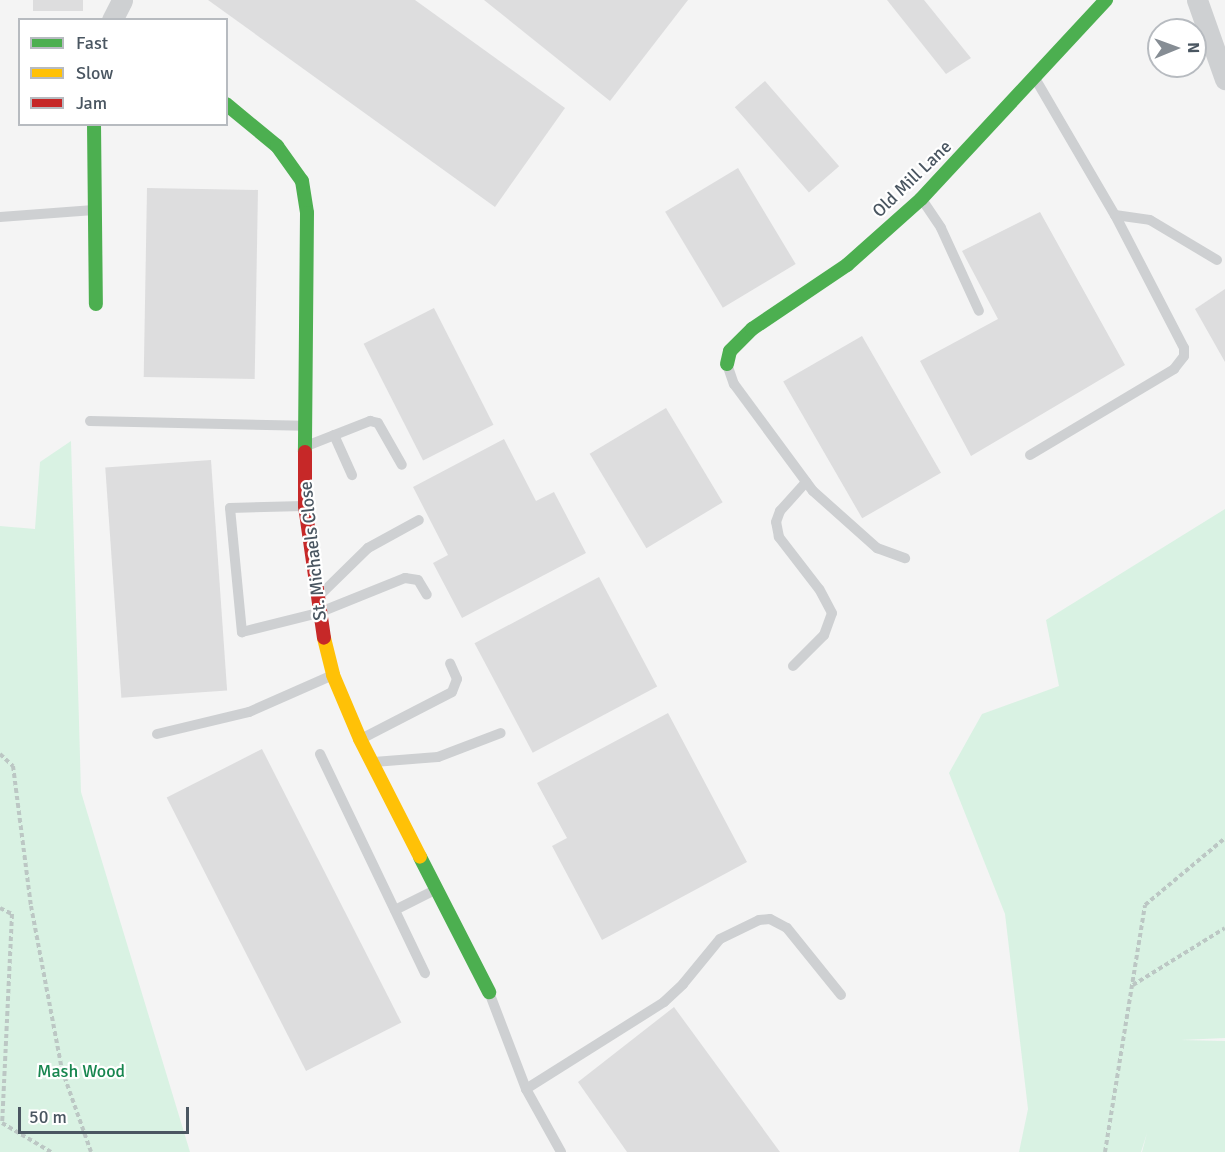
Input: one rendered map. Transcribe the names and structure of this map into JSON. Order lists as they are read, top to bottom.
{
  "streets": {
    "street": ["Old Mill Lane", "St. Michaels Close"]
  },
  "parks": ["Mash Wood"],
  "legend": ["Fast", "Slow", "Jam"],
  "scale_bar": "50 m",
  "north": "right"
}
